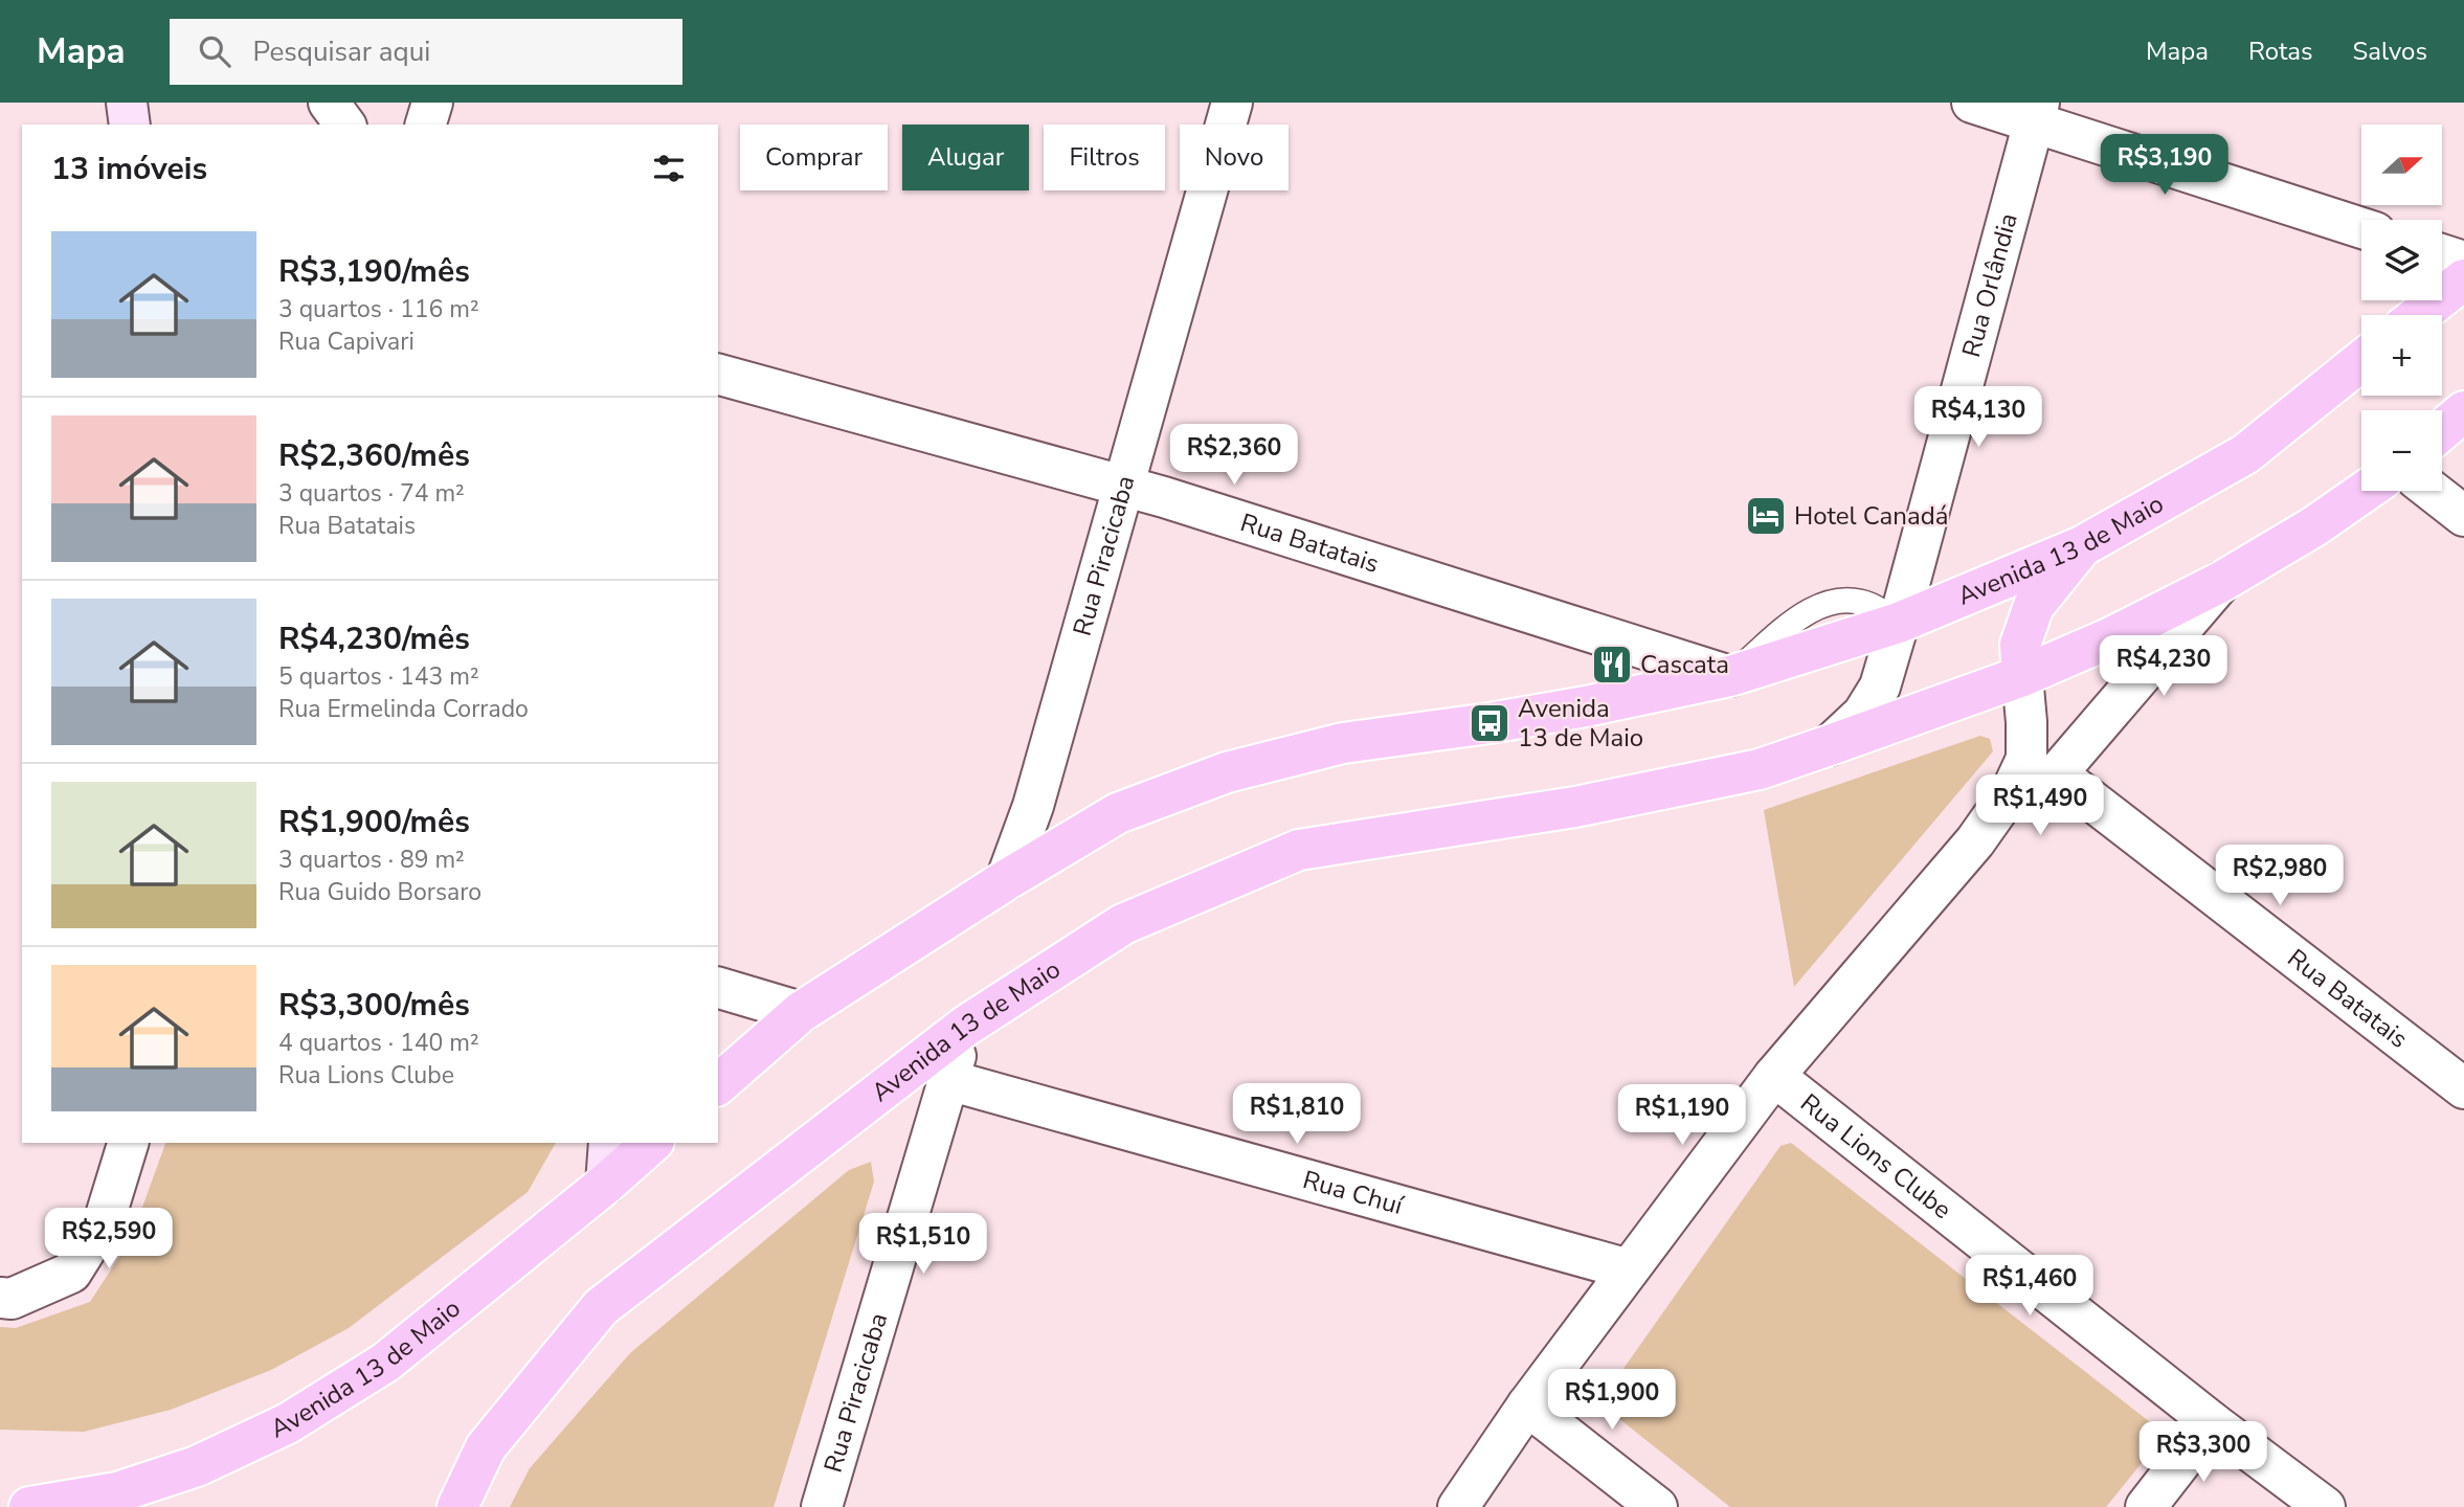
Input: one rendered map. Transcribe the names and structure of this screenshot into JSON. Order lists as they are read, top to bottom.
{
  "streets": {
    "main road": ["Avenida 13 de Maio"],
    "street": [
      "Rua Orlândia",
      "Rua Batatais",
      "Rua Piracicaba",
      "Rua Lions Clube",
      "Rua Chuí"
    ]
  },
  "crossings": [
    ["Rua Orlândia", "Avenida 13 de Maio"],
    ["Rua Batatais", "Avenida 13 de Maio"],
    ["Rua Batatais", "Rua Piracicaba"],
    ["Avenida 13 de Maio", "Rua Piracicaba"],
    ["Rua Piracicaba", "Rua Chuí"]
  ],
  "places": {
    "hotel": ["Hotel Canadá"],
    "restaurant": ["Cascata"],
    "bus stop": ["Avenida 13 de Maio"]
  },
  "north": "right",
  "page": {
    "header": "Mapa",
    "search": "Pesquisar aqui",
    "nav": ["Mapa", "Rotas", "Salvos"],
    "map_buttons": ["+", "−"],
    "chip": [
      "Comprar",
      "Alugar",
      "Filtros",
      "Novo"
    ],
    "heading": "13 imóveis",
    "price": [
      "R$3,190",
      "R$4,130",
      "R$2,360",
      "R$4,230",
      "R$1,490",
      "R$2,980",
      "R$1,810",
      "R$1,190",
      "R$2,590",
      "R$1,510",
      "R$1,460",
      "R$1,900",
      "R$3,300"
    ],
    "list": [
      {
        "name": "R$3,190/mês",
        "note": "3 quartos · 116 m² · Rua Capivari"
      },
      {
        "name": "R$2,360/mês",
        "note": "3 quartos · 74 m² · Rua Batatais"
      },
      {
        "name": "R$4,230/mês",
        "note": "5 quartos · 143 m² · Rua Ermelinda Corrado"
      },
      {
        "name": "R$1,900/mês",
        "note": "3 quartos · 89 m² · Rua Guido Borsaro"
      },
      {
        "name": "R$3,300/mês",
        "note": "4 quartos · 140 m² · Rua Lions Clube"
      }
    ]
  }
}
